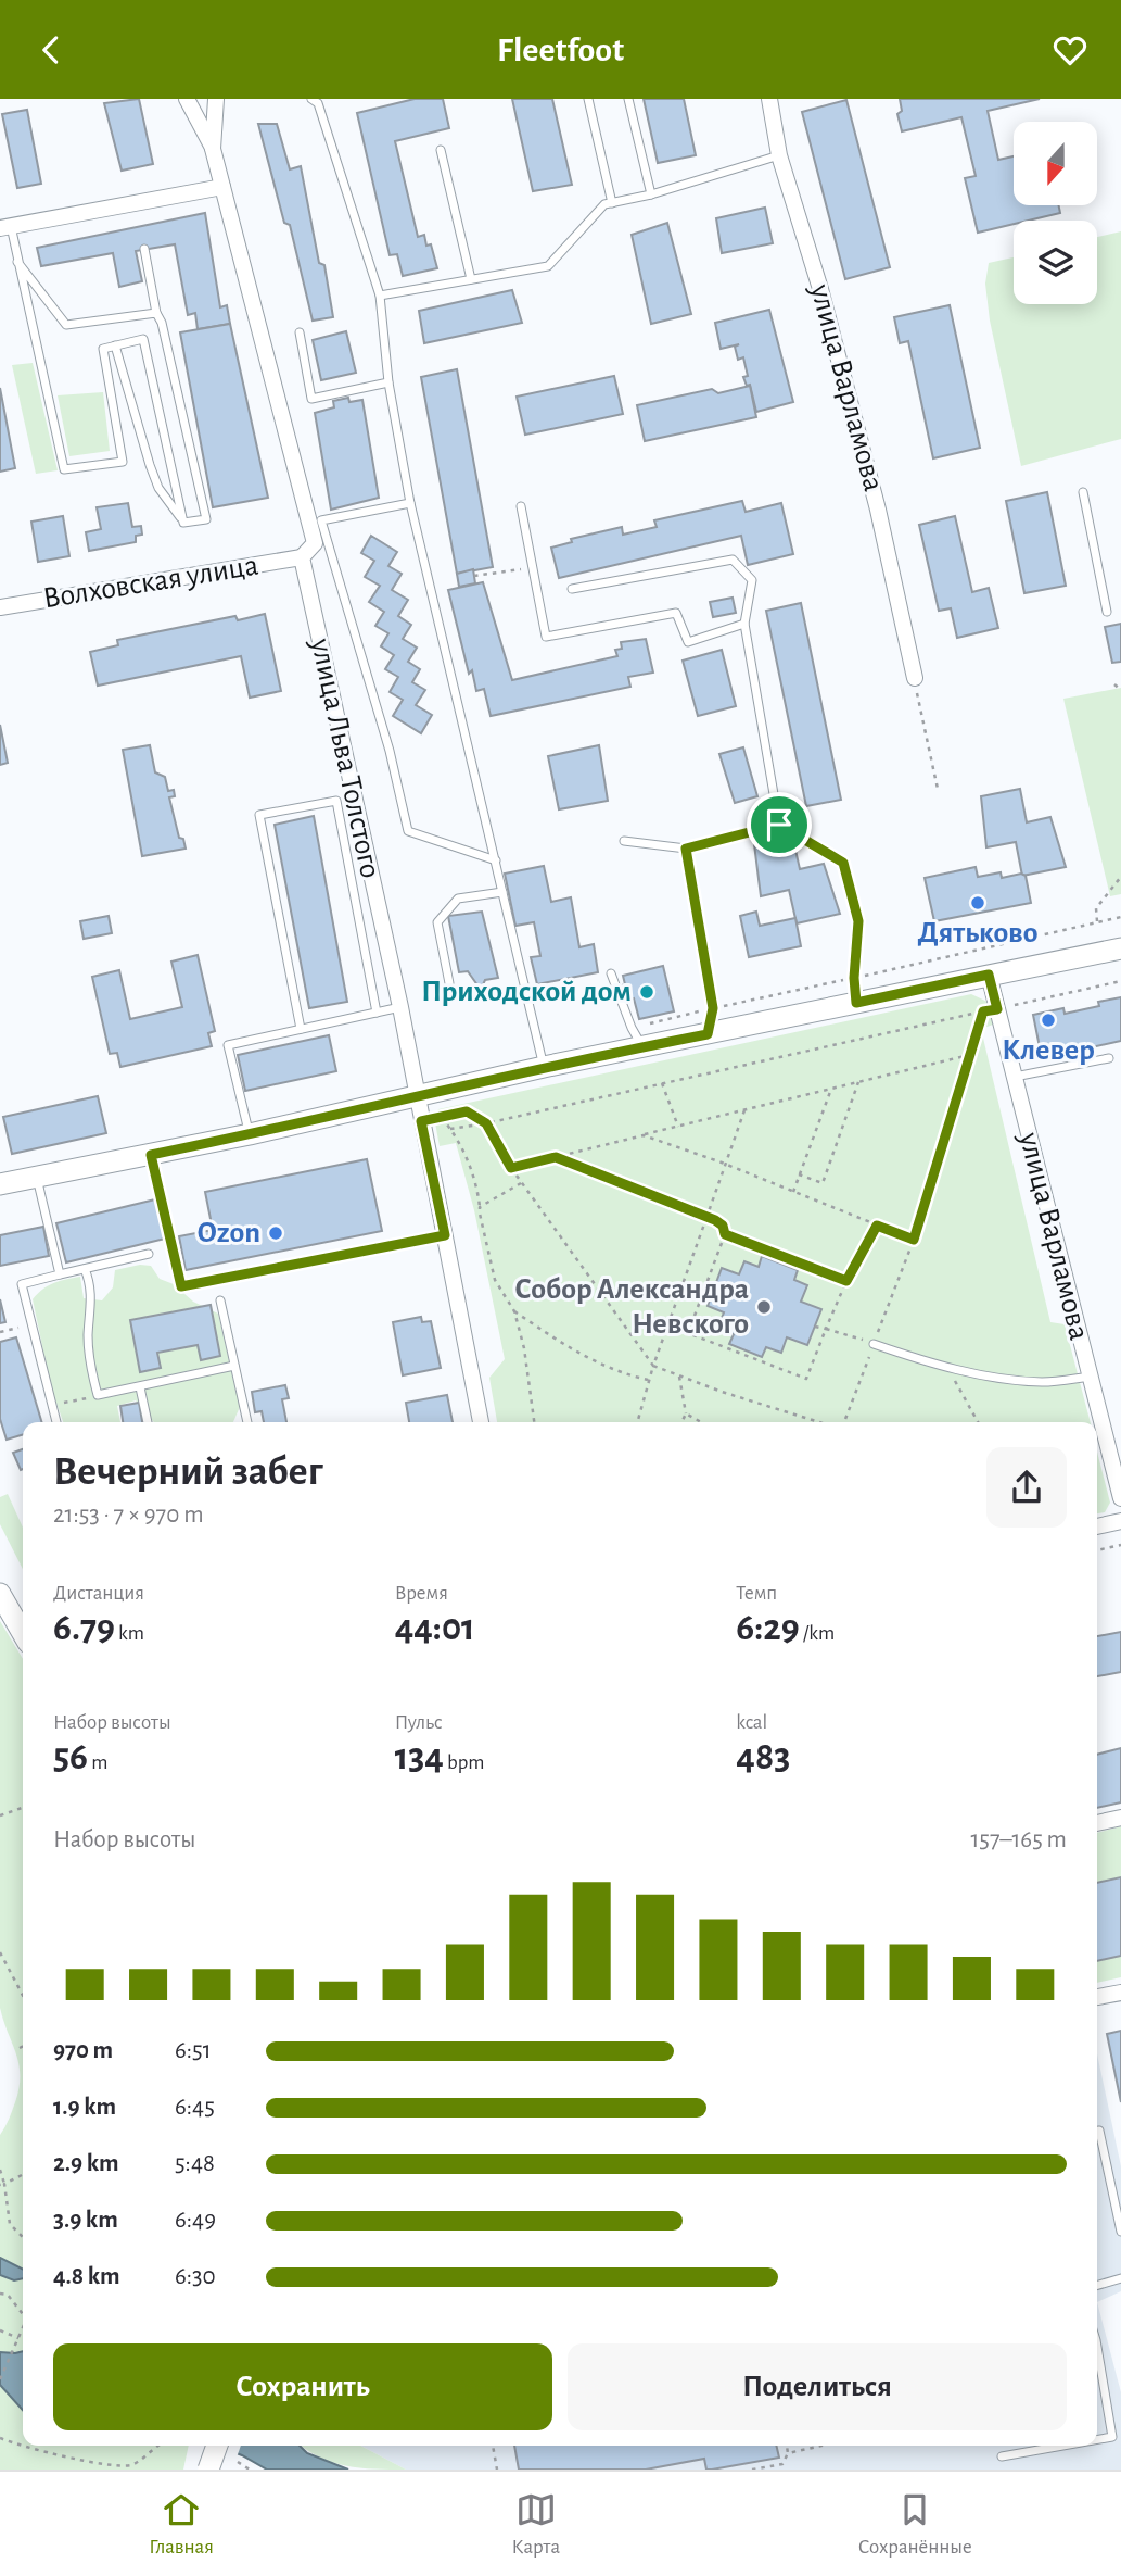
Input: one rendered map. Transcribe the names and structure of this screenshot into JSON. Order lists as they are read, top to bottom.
{
  "streets": {
    "street": ["улица Варламова", "Волховская улица", "улица Льва Толстого"]
  },
  "crossings": [
    ["Волховская улица", "улица Льва Толстого"]
  ],
  "places": [
    "Дятьково",
    "Приходской дом",
    "Клевер",
    "Ozon",
    "Собор Александра Невского"
  ],
  "north": "bottom",
  "page": {
    "header": "Fleetfoot",
    "heading": ["Вечерний забег", "21:53 · 7 × 970 m"],
    "stats": [
      ["Дистанция", "6.79 km"],
      ["Время", "44:01"],
      ["Темп", "6:29 /km"],
      ["Набор высоты", "56 m"],
      ["Пульс", "134 bpm"],
      ["kcal", "483"]
    ],
    "chart": ["Набор высоты", "157–165 m"],
    "list": [
      {
        "name": "970 m",
        "note": "6:51"
      },
      {
        "name": "1.9 km",
        "note": "6:45"
      },
      {
        "name": "2.9 km",
        "note": "5:48"
      },
      {
        "name": "3.9 km",
        "note": "6:49"
      },
      {
        "name": "4.8 km",
        "note": "6:30"
      }
    ],
    "buttons": ["Сохранить", "Поделиться"],
    "tabs": ["Главная", "Карта", "Сохранённые"]
  }
}
